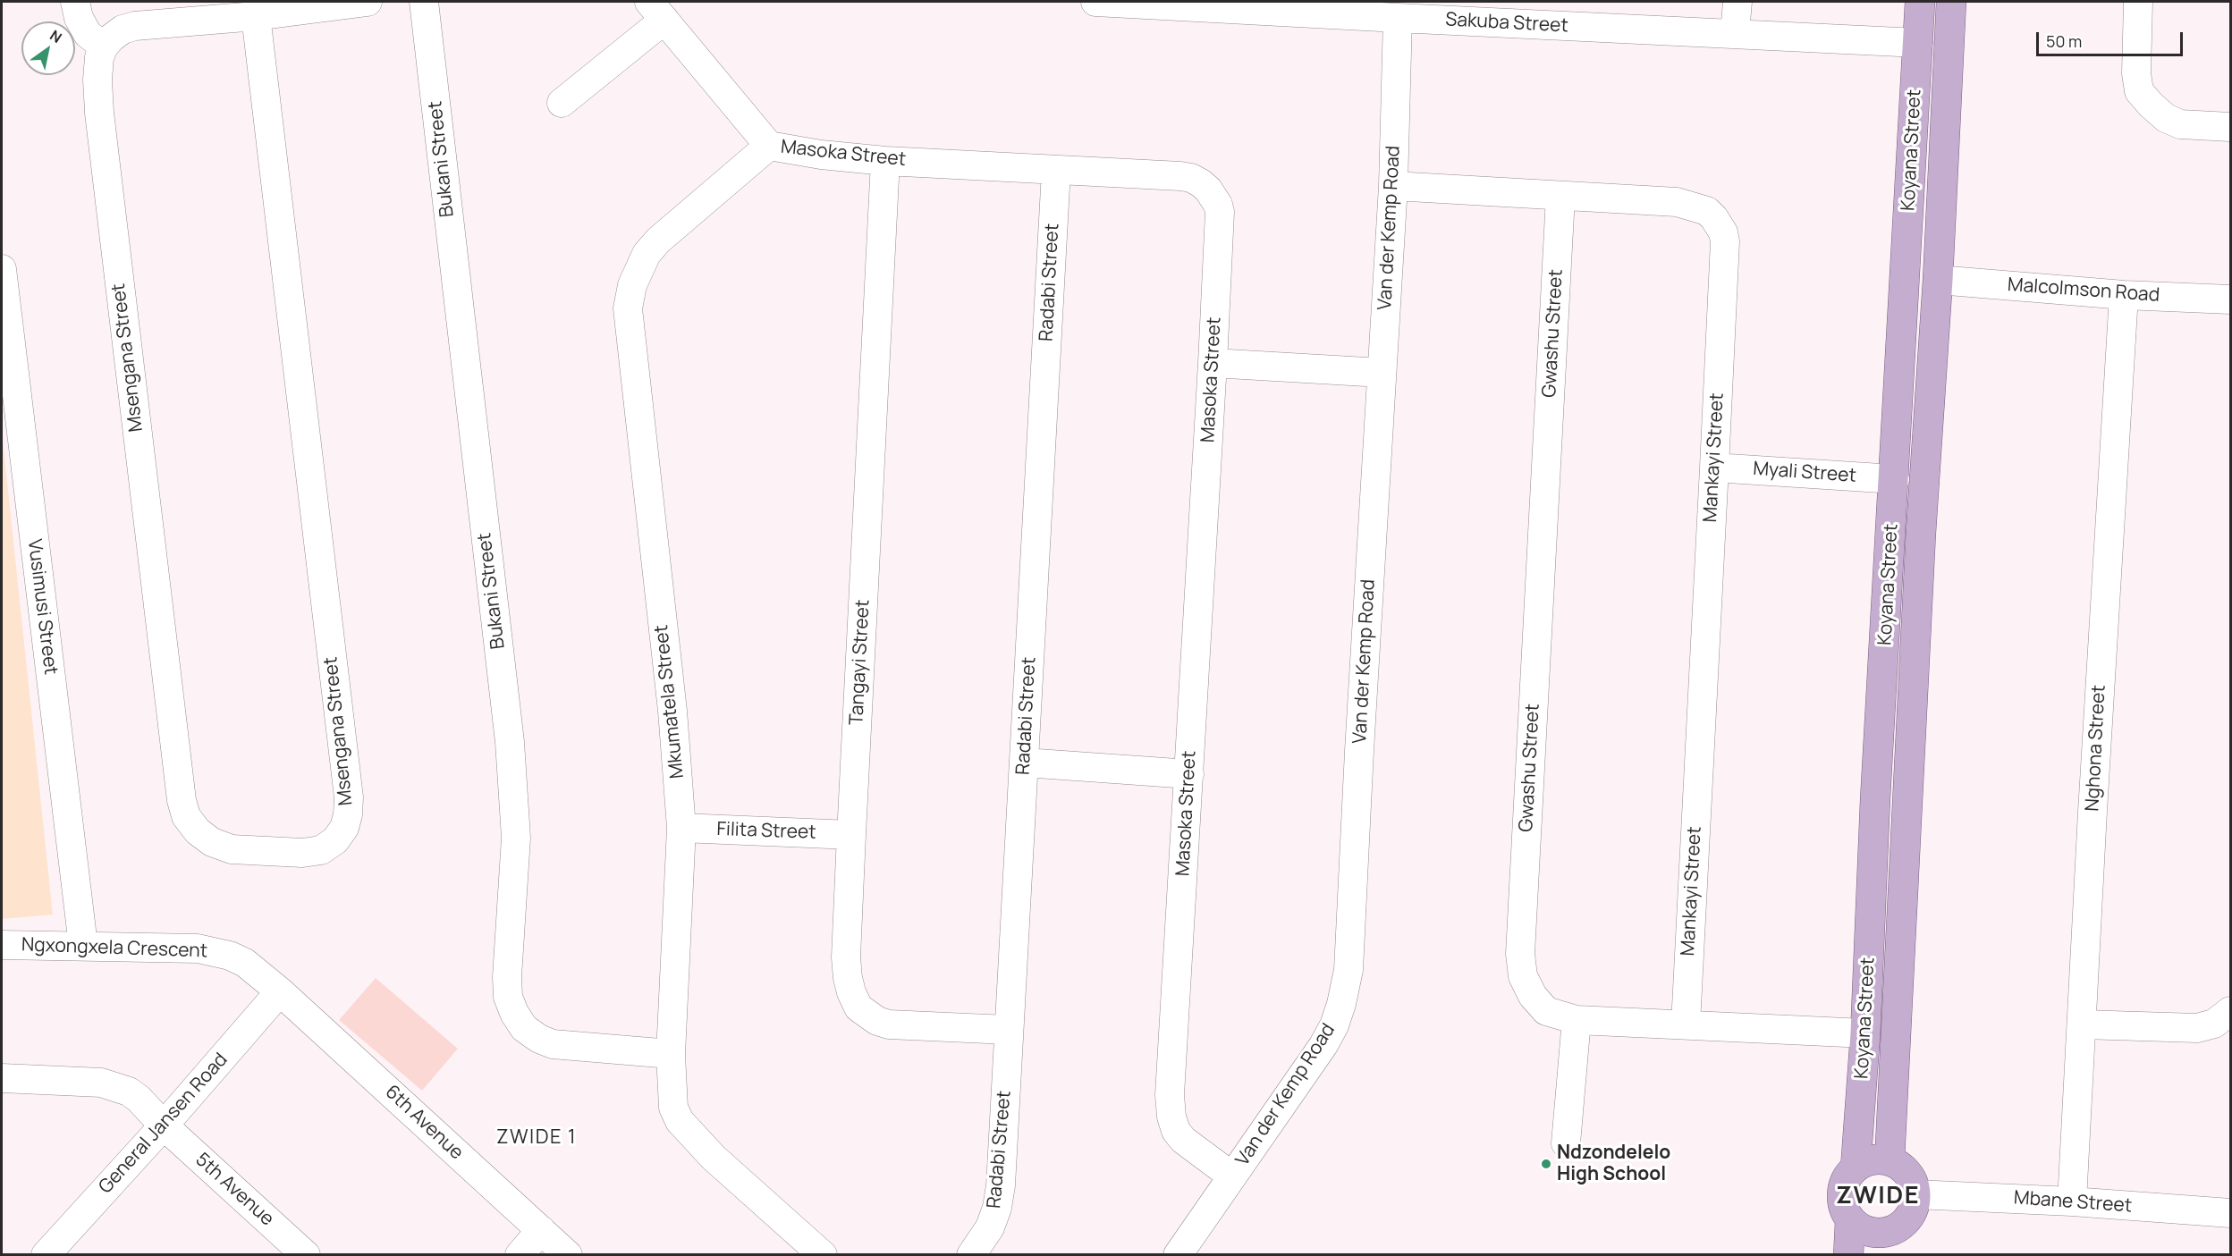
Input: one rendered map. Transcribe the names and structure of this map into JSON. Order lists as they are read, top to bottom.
{
  "streets": {
    "main road": ["Koyana Street"],
    "street": [
      "Sakuba Street",
      "Masoka Street",
      "Bukani Street",
      "Van der Kemp Road",
      "Radabi Street",
      "Malcolmson Road",
      "Gwashu Street",
      "Msengana Street",
      "Mankayi Street",
      "Myali Street",
      "Vusimusi Street",
      "Tangayi Street",
      "Mkumatela Street",
      "Nghona Street",
      "Filita Street",
      "Ngxongxela Crescent",
      "6th Avenue",
      "General Jansen Road",
      "5th Avenue",
      "Mbane Street"
    ]
  },
  "crossings": [
    ["Sakuba Street", "Koyana Street"],
    ["Sakuba Street", "Van der Kemp Road"],
    ["Koyana Street", "Malcolmson Road"],
    ["Koyana Street", "Gwashu Street"],
    ["Koyana Street", "Myali Street"],
    ["Koyana Street", "Mbane Street"],
    ["Masoka Street", "Van der Kemp Road"],
    ["Masoka Street", "Radabi Street"],
    ["Masoka Street", "Tangayi Street"],
    ["Masoka Street", "Mkumatela Street"],
    ["Bukani Street", "Mkumatela Street"],
    ["Van der Kemp Road", "Mankayi Street"],
    ["Radabi Street", "Tangayi Street"],
    ["Malcolmson Road", "Nghona Street"],
    ["Gwashu Street", "Mankayi Street"],
    ["Mankayi Street", "Myali Street"],
    ["Vusimusi Street", "Ngxongxela Crescent"],
    ["Tangayi Street", "Filita Street"],
    ["Mkumatela Street", "Filita Street"],
    ["Nghona Street", "Mbane Street"],
    ["Ngxongxela Crescent", "6th Avenue"],
    ["Ngxongxela Crescent", "General Jansen Road"],
    ["6th Avenue", "General Jansen Road"],
    ["General Jansen Road", "5th Avenue"]
  ],
  "districts": ["ZWIDE 1", "ZWIDE"],
  "places": ["Ndzondelelo High School"],
  "scale_bar": "50 m",
  "north": "top right"
}
